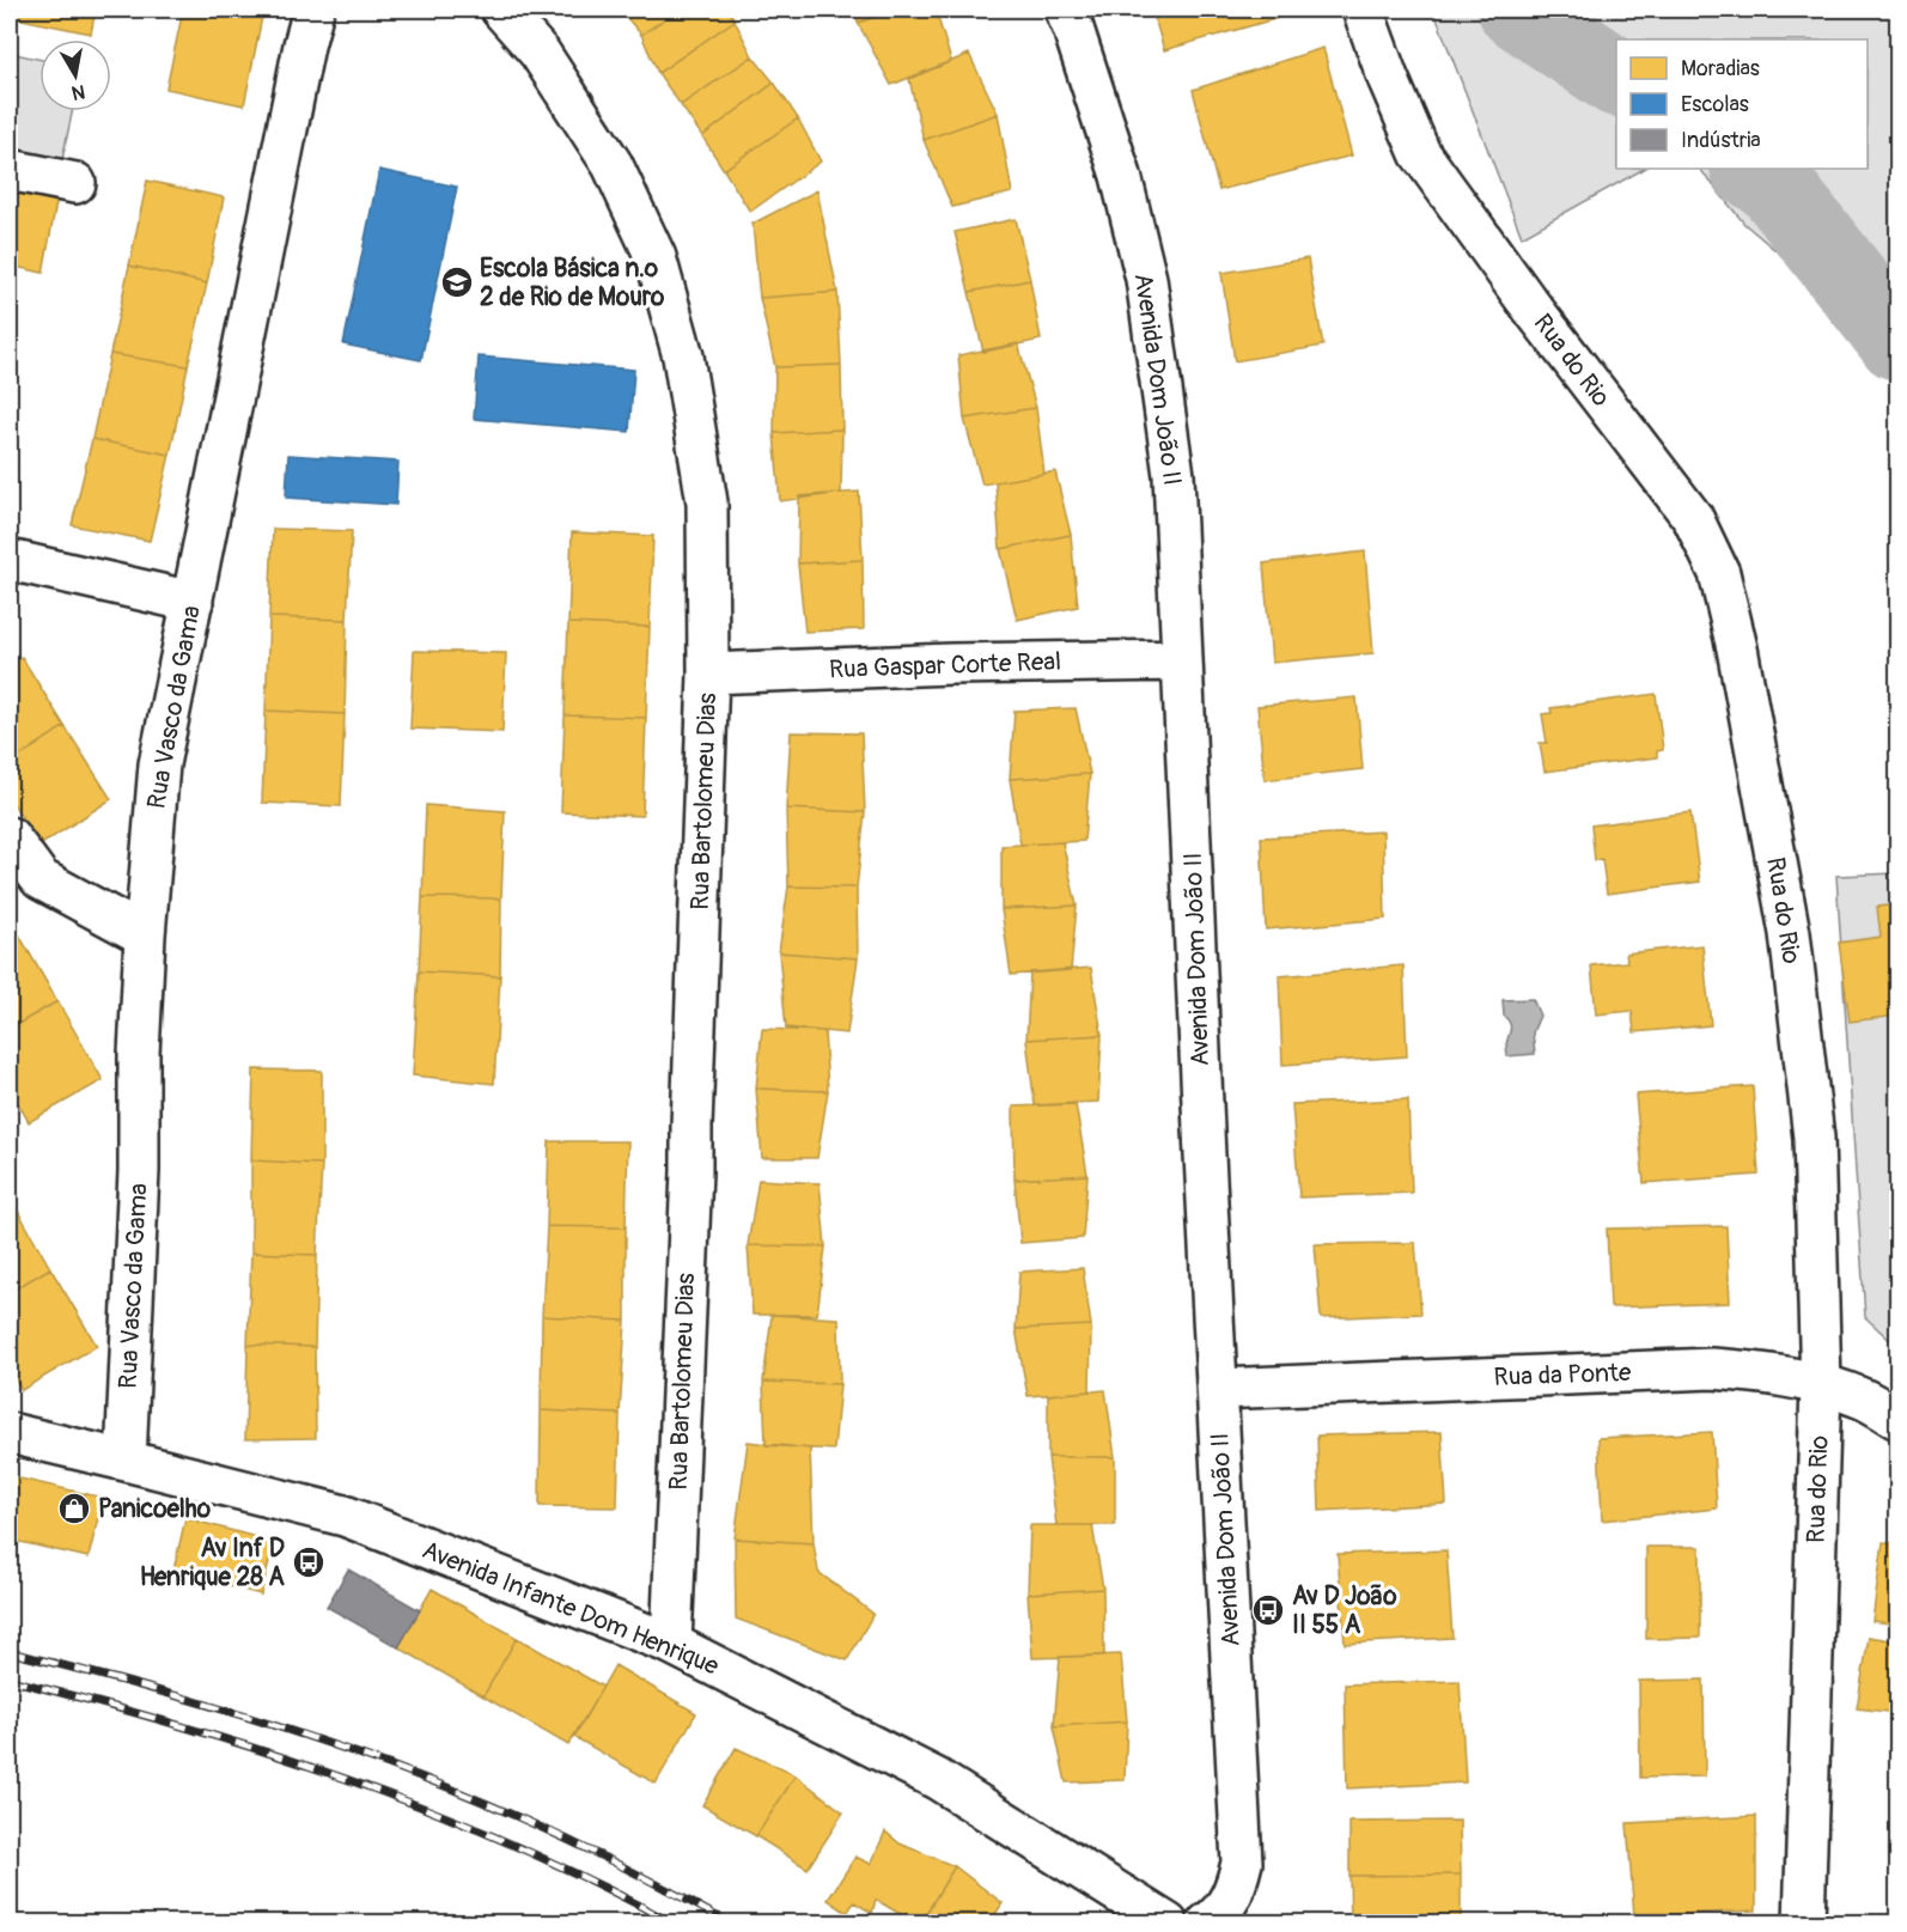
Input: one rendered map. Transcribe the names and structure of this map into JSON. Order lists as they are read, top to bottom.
{
  "streets": {
    "street": [
      "Rua do Rio",
      "Avenida Dom João II",
      "Rua Gaspar Corte Real",
      "Rua Vasco da Gama",
      "Rua Bartolomeu Dias",
      "Rua da Ponte",
      "Avenida Infante Dom Henrique"
    ]
  },
  "crossings": [
    ["Rua do Rio", "Rua da Ponte"],
    ["Avenida Dom João II", "Rua Gaspar Corte Real"],
    ["Avenida Dom João II", "Rua da Ponte"],
    ["Rua Gaspar Corte Real", "Rua Bartolomeu Dias"],
    ["Rua Vasco da Gama", "Avenida Infante Dom Henrique"],
    ["Rua Bartolomeu Dias", "Avenida Infante Dom Henrique"]
  ],
  "places": {
    "school or university": ["Escola Básica n.º 2 de Rio de Mouro"],
    "shop": ["Panicoelho"],
    "bus stop": ["Av Inf D Henrique 28 A", "Av D João II 55 A"]
  },
  "legend": ["Moradias", "Escolas", "Indústria"],
  "north": "bottom"
}
